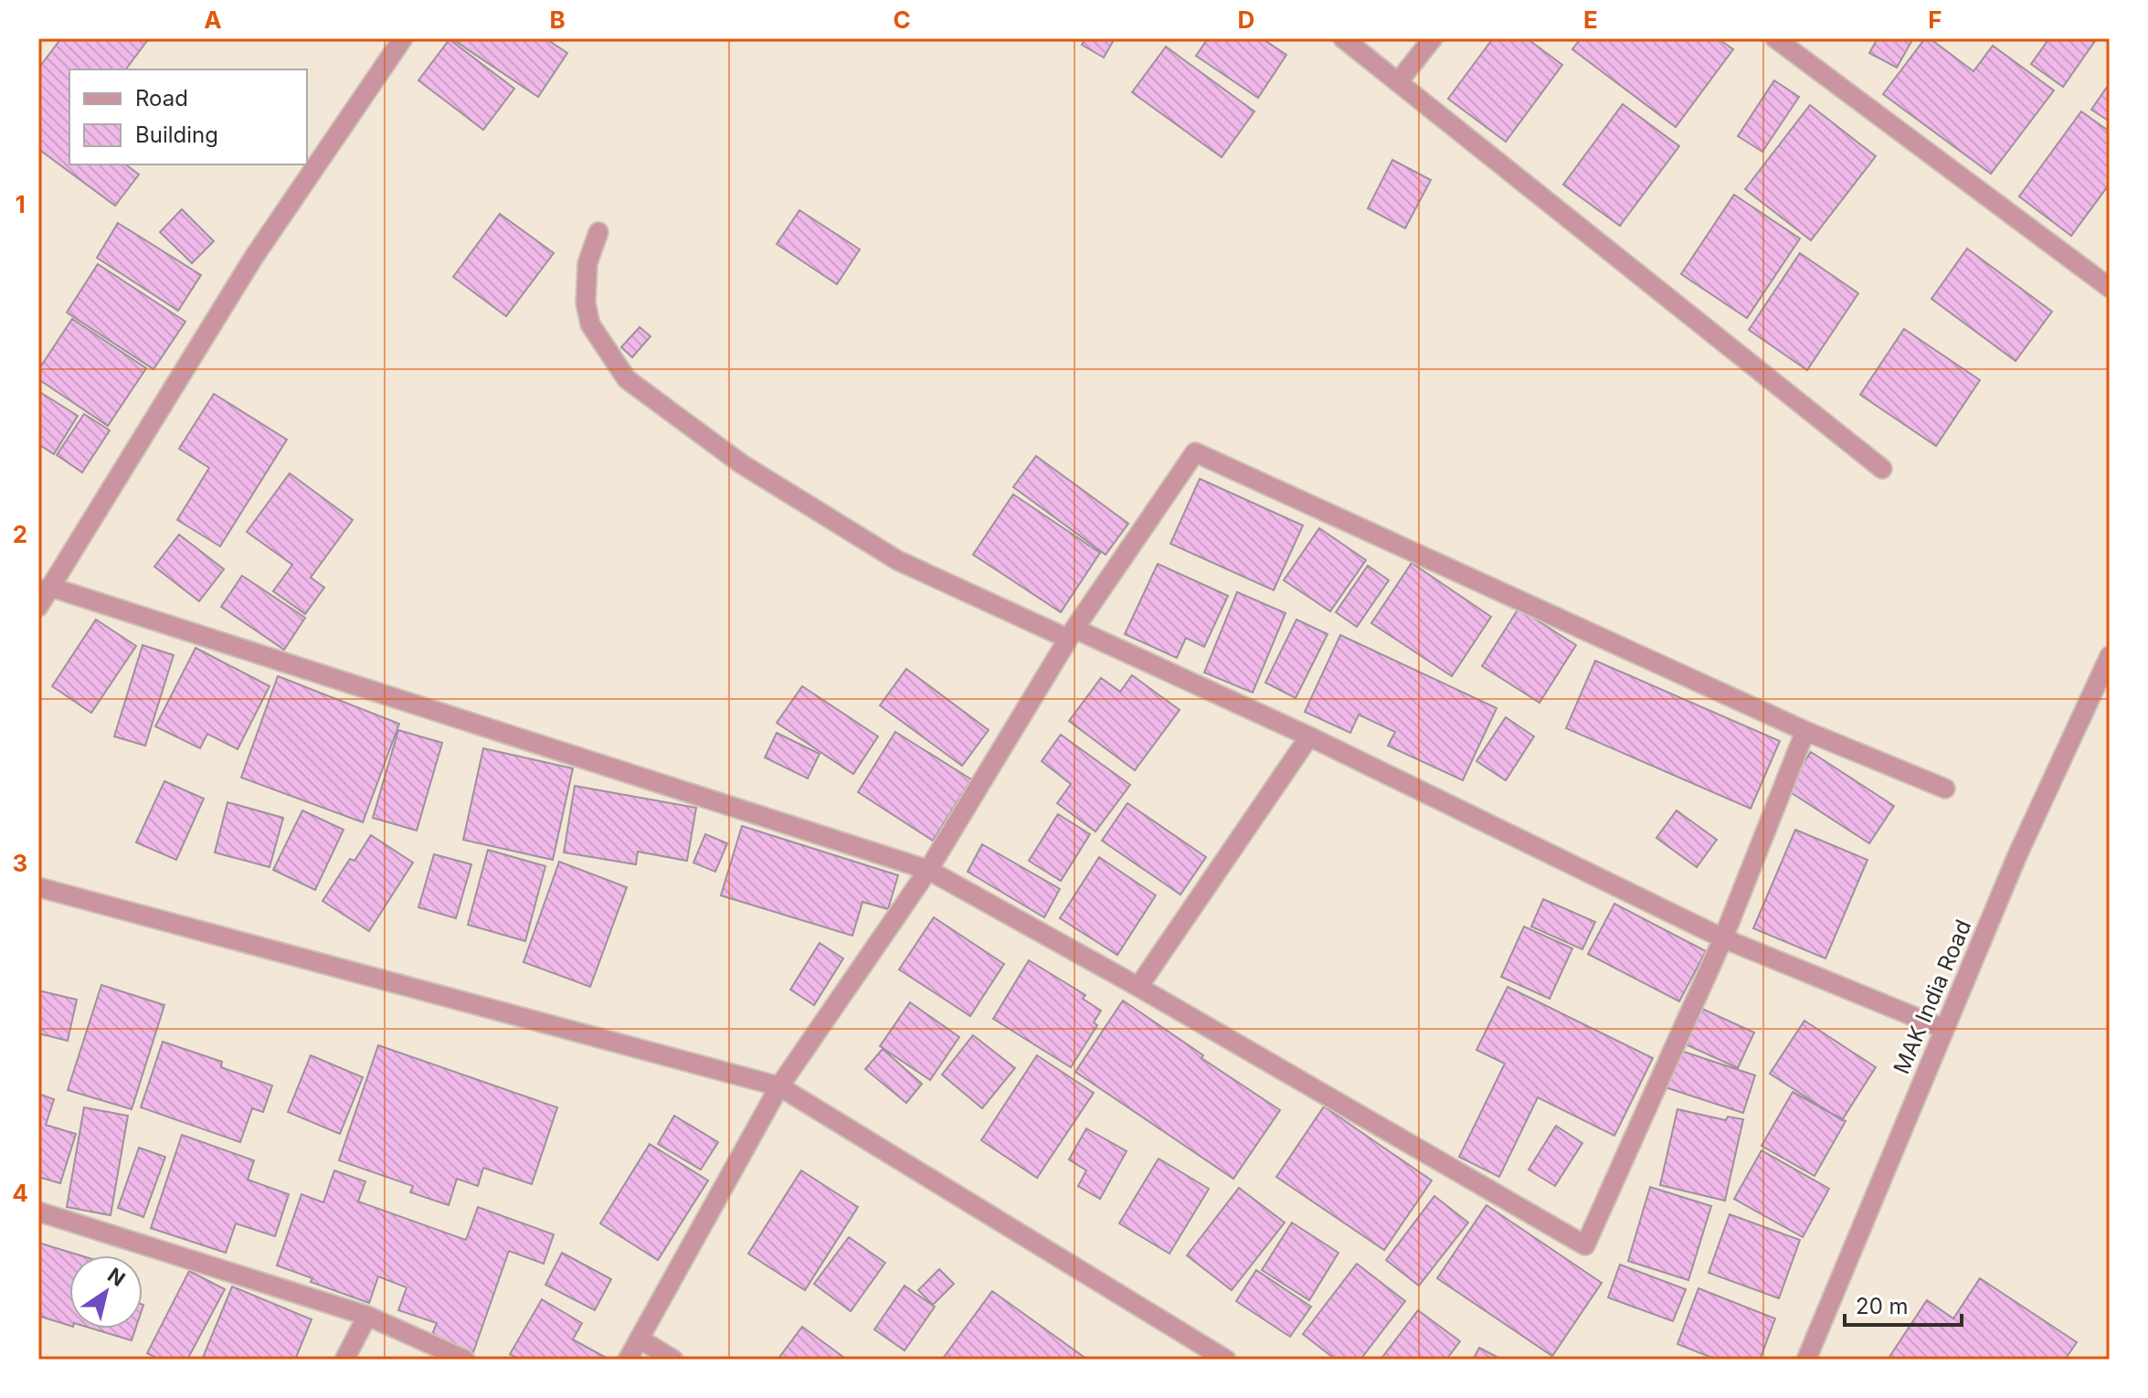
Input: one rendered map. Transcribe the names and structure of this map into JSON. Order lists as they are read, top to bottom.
{
  "streets": {
    "street": ["MAK India Road"]
  },
  "legend": ["Road", "Building"],
  "scale_bar": "20 m",
  "north": "top right",
  "grid": {
    "columns": [
      "A",
      "B",
      "C",
      "D",
      "E",
      "F"
    ],
    "rows": [
      "1",
      "2",
      "3",
      "4"
    ]
  }
}
